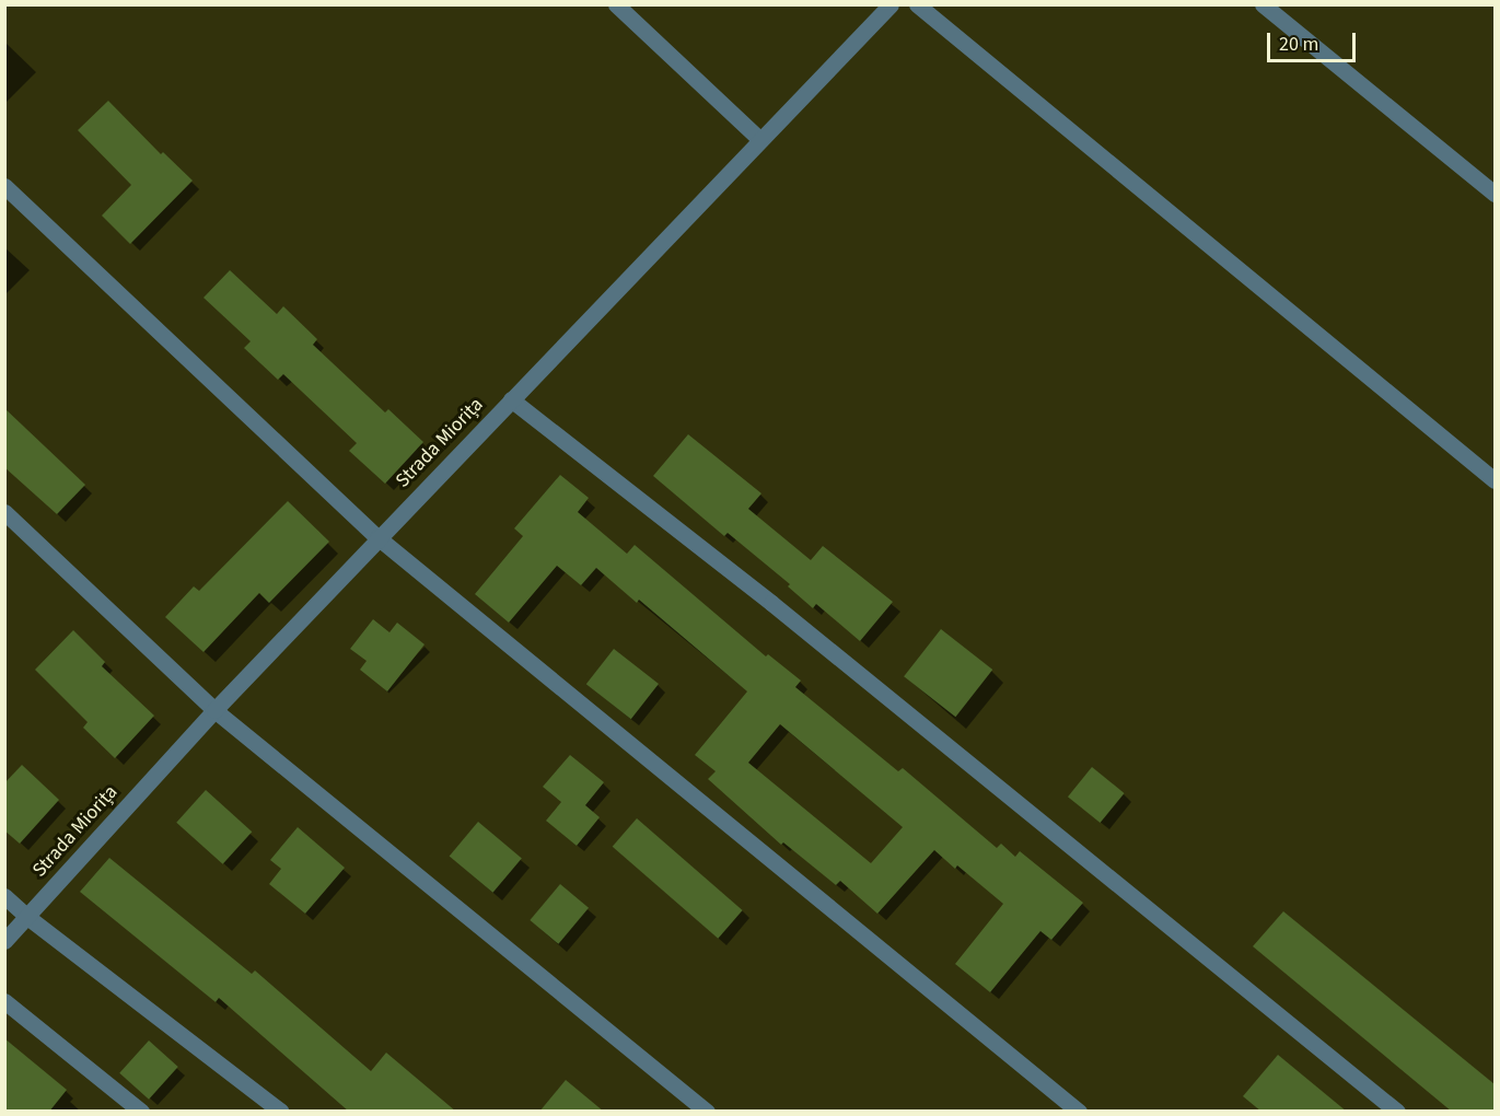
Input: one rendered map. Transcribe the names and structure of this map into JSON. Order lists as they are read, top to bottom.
{
  "streets": {
    "street": ["Strada Miorița"]
  },
  "scale_bar": "20 m"
}
